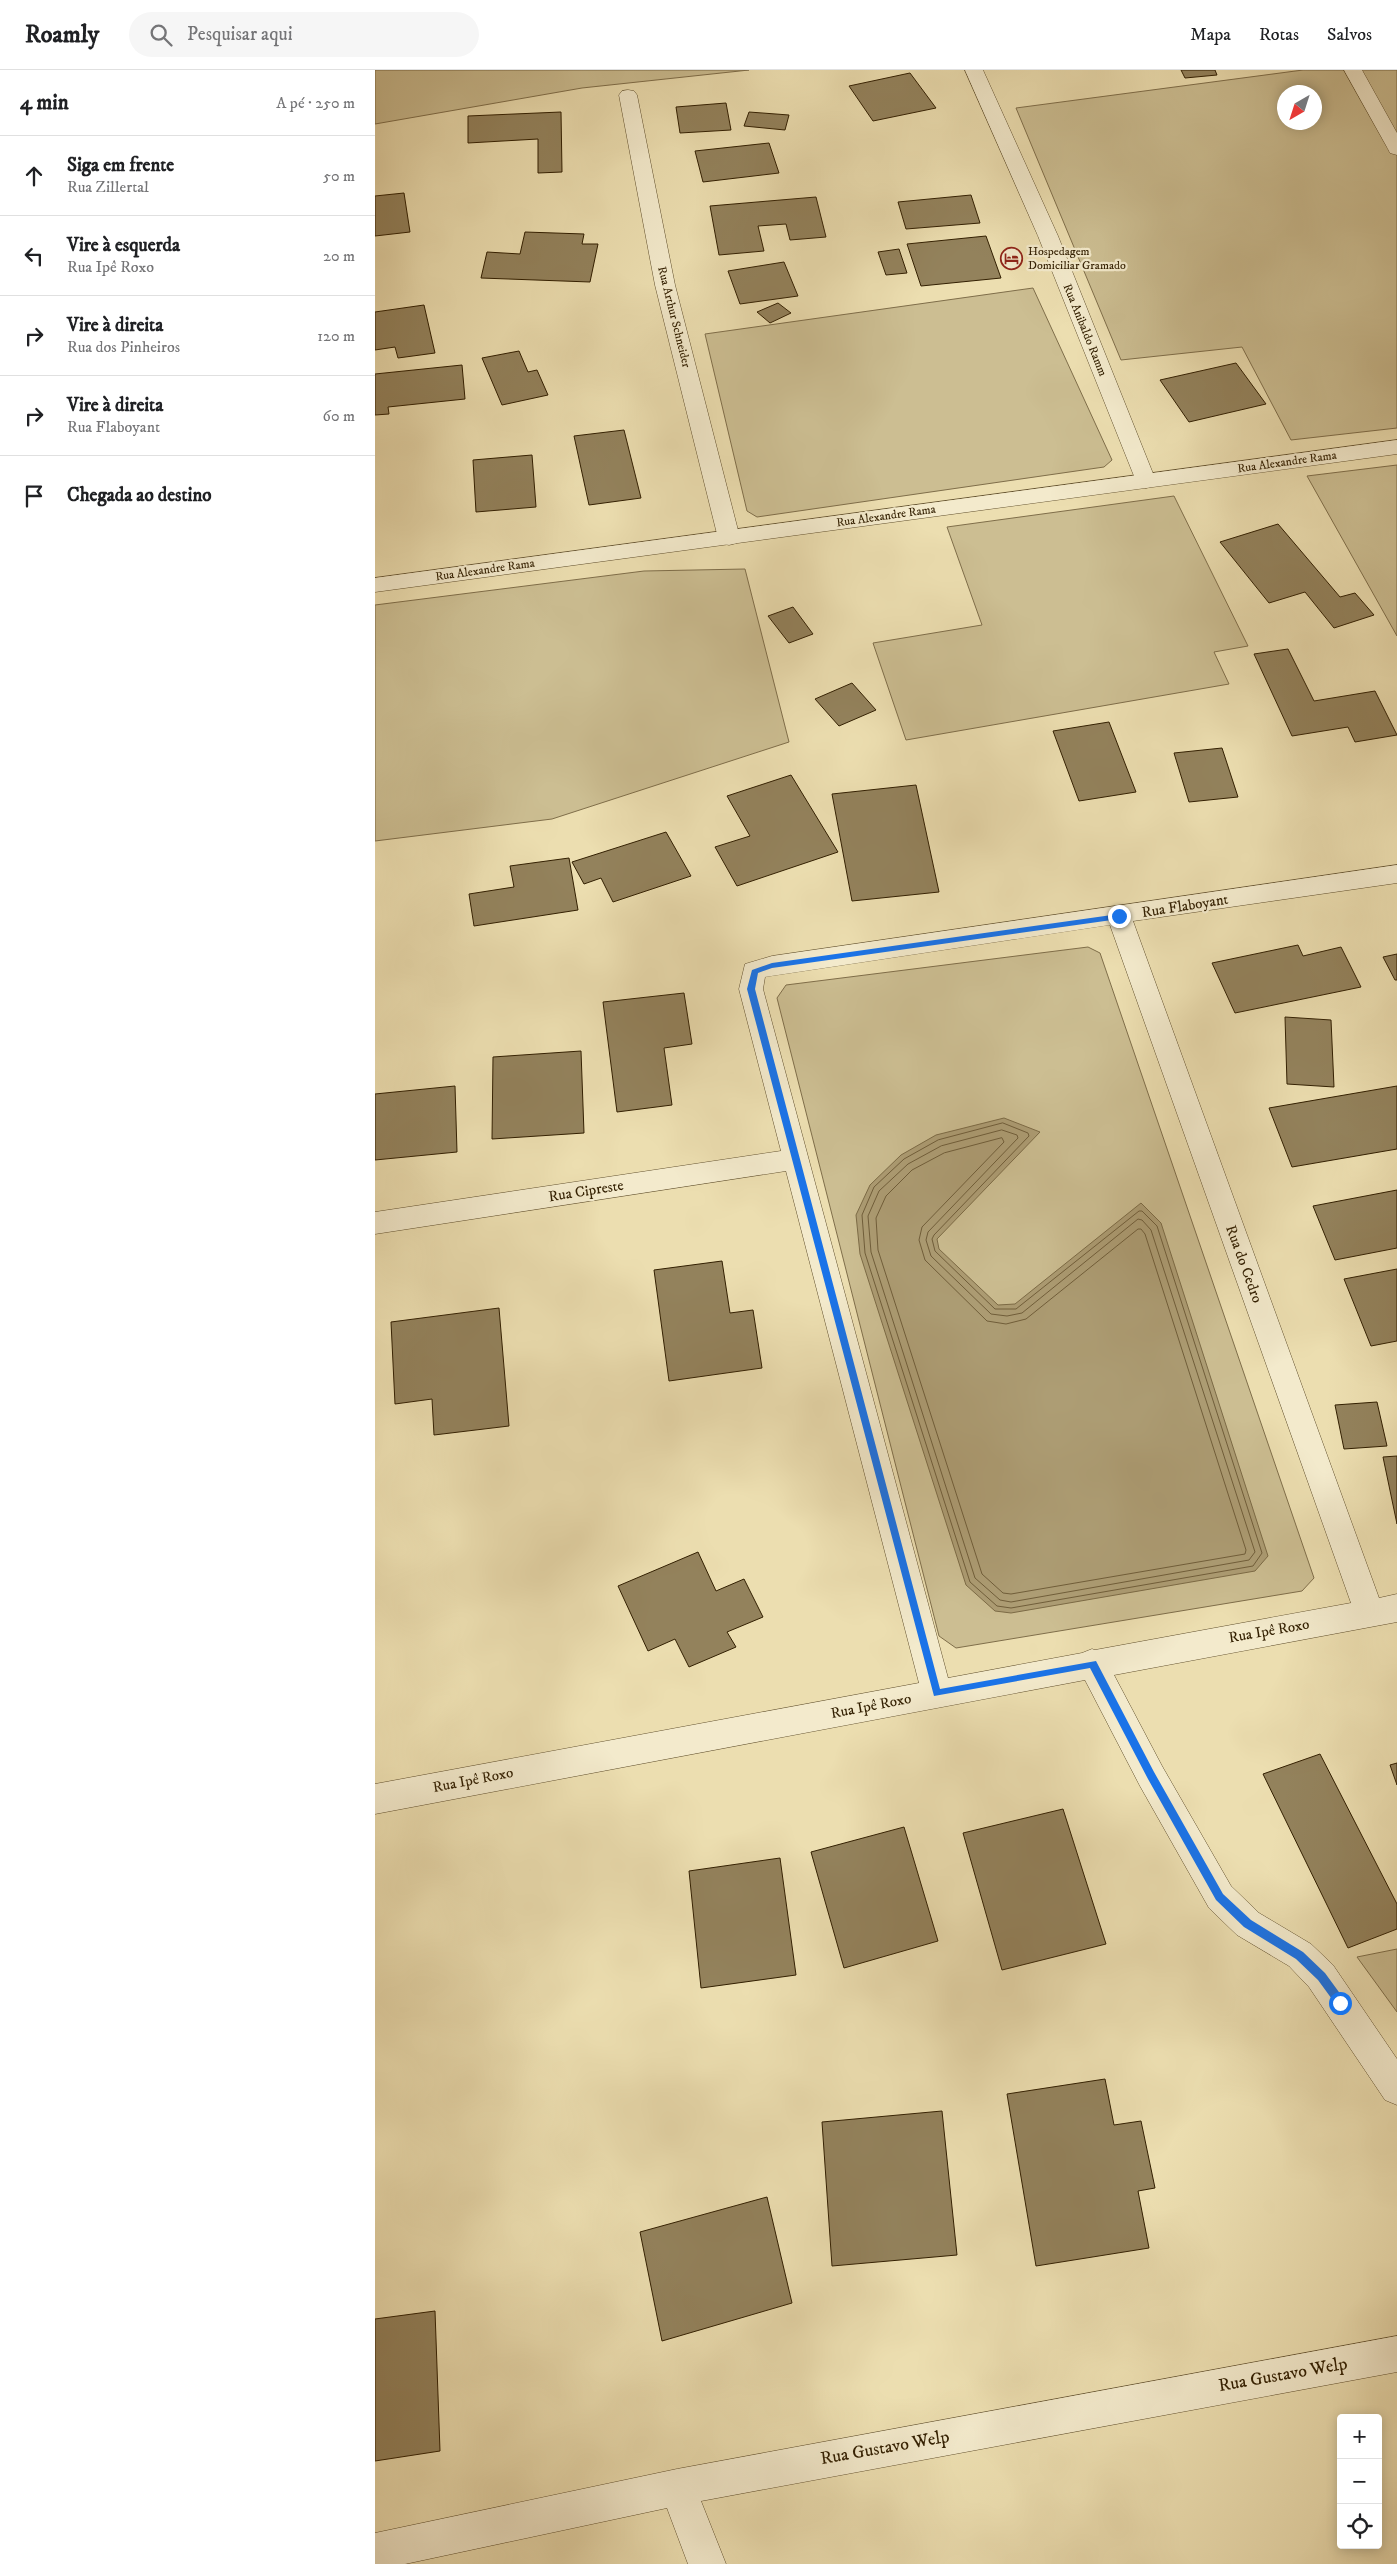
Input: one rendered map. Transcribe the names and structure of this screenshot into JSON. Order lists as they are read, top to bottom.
{
  "streets": {
    "street": [
      "Rua Arthur Schneider",
      "Rua Anibaldo Ramm",
      "Rua Alexandre Rama",
      "Rua Flaboyant",
      "Rua Cipreste",
      "Rua do Cedro",
      "Rua Ipê Roxo",
      "Rua Gustavo Welp"
    ]
  },
  "crossings": [
    ["Rua Arthur Schneider", "Rua Alexandre Rama"],
    ["Rua Anibaldo Ramm", "Rua Alexandre Rama"],
    ["Rua Flaboyant", "Rua Cipreste"],
    ["Rua Flaboyant", "Rua do Cedro"],
    ["Rua do Cedro", "Rua Ipê Roxo"]
  ],
  "places": {
    "hotel": ["Hospedagem Domiciliar Gramado"]
  },
  "north": "bottom left",
  "page": {
    "header": "Roamly",
    "search": "Pesquisar aqui",
    "nav": ["Mapa", "Rotas", "Salvos"],
    "heading": ["4 min", "A pé · 250 m"],
    "list": [
      ["Siga em frente", "Rua Zillertal", "50 m"],
      ["Vire à esquerda", "Rua Ipê Roxo", "20 m"],
      ["Vire à direita", "Rua dos Pinheiros", "120 m"],
      ["Vire à direita", "Rua Flaboyant", "60 m"],
      "Chegada ao destino"
    ],
    "map_buttons": ["+", "−"]
  }
}
